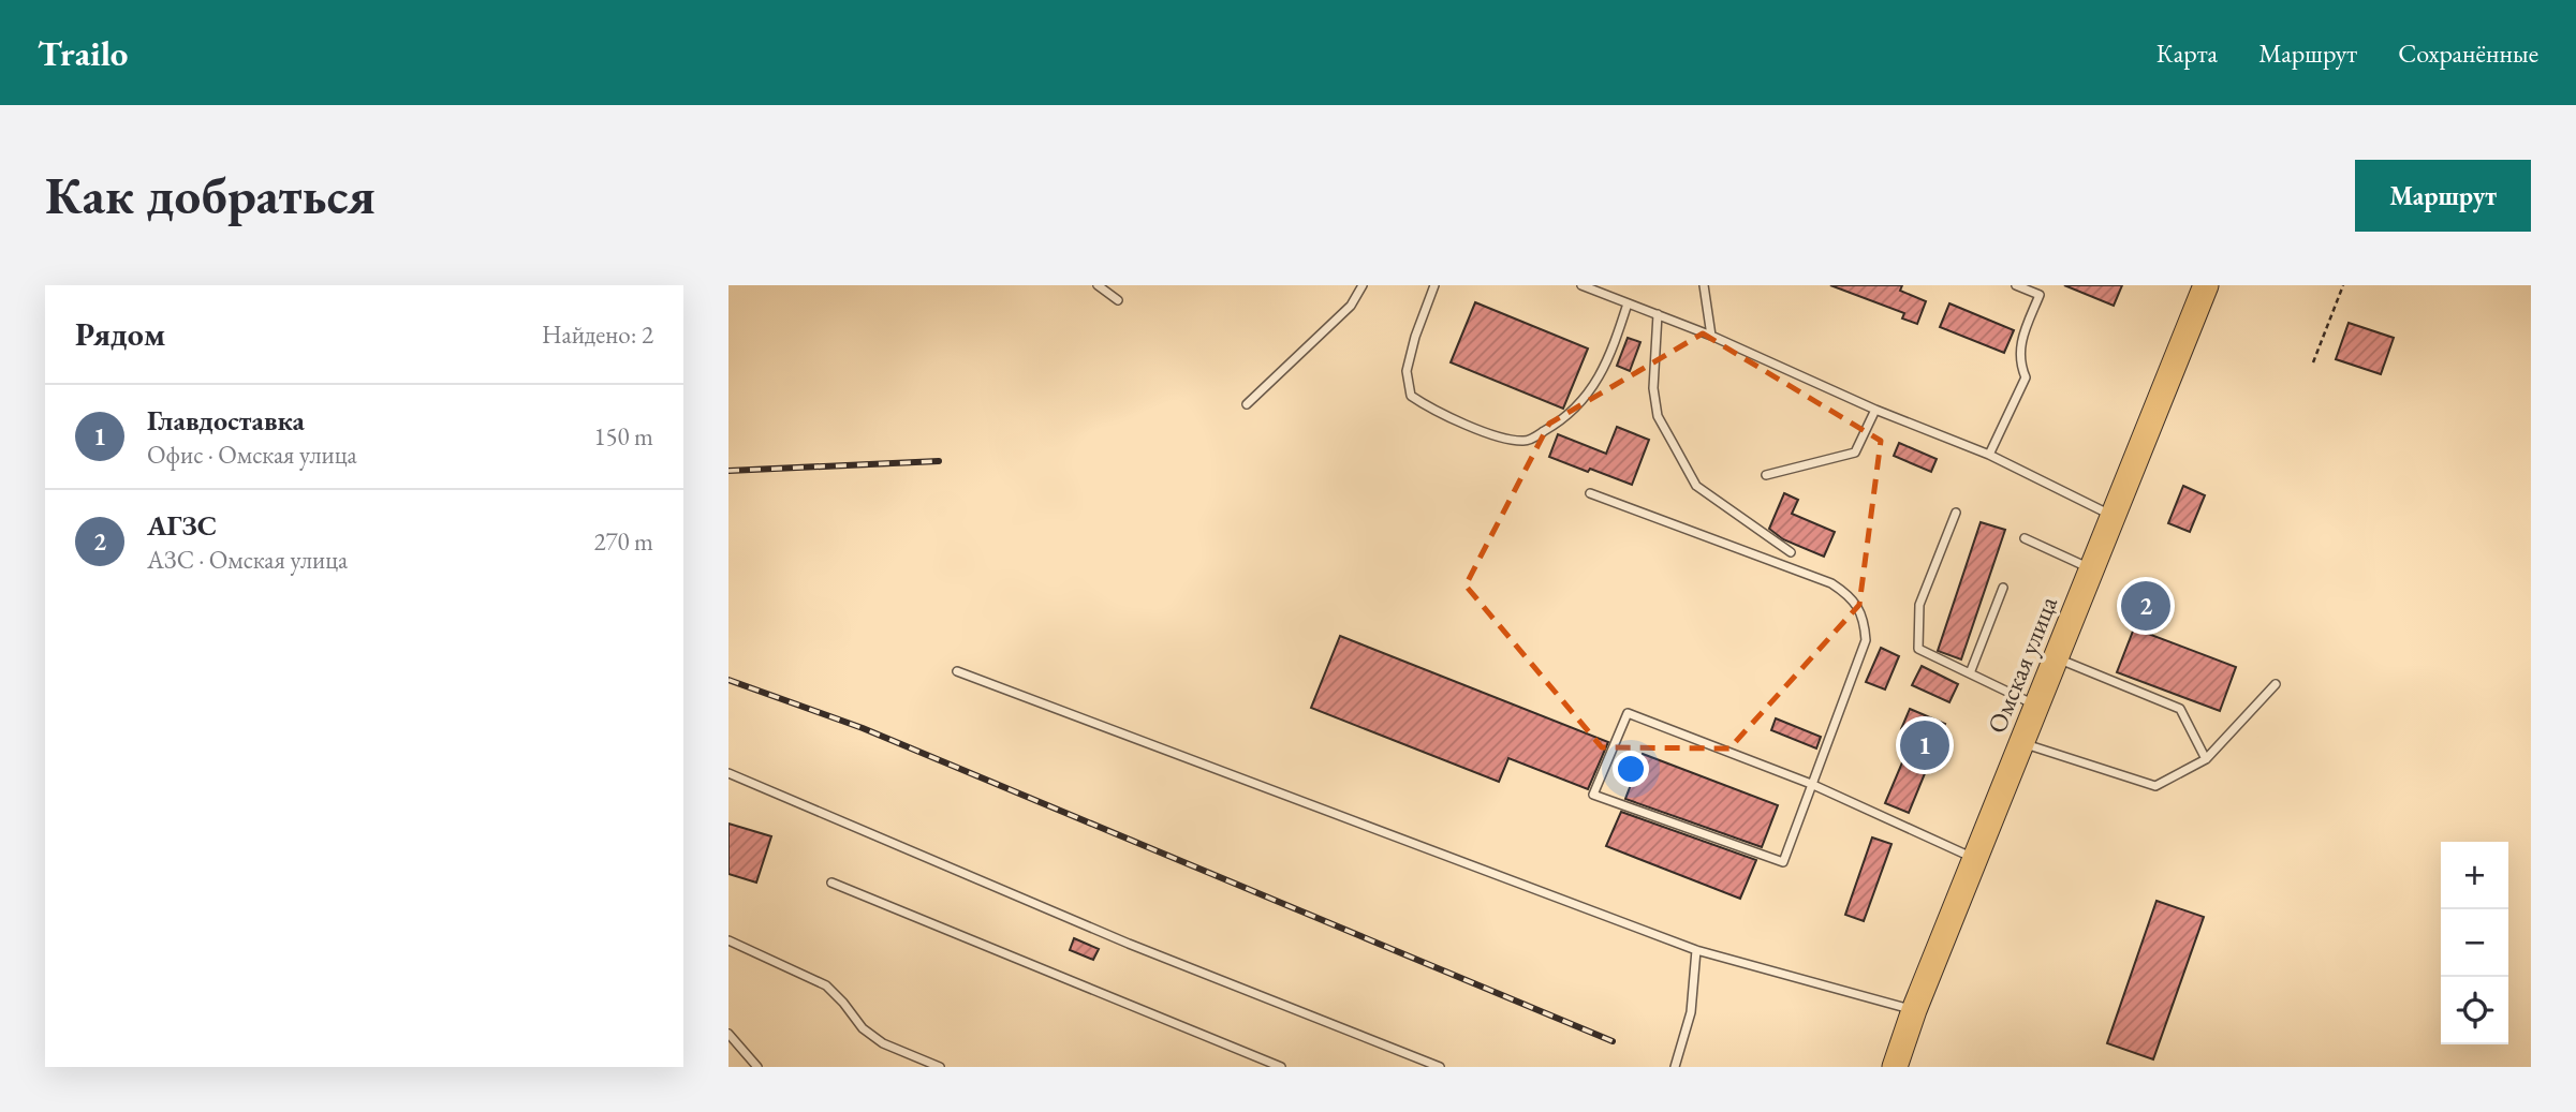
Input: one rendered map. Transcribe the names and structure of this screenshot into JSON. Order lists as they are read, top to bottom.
{
  "streets": {
    "main road": ["Омская улица"]
  },
  "page": {
    "header": "Trailo",
    "nav": ["Карта", "Маршрут", "Сохранённые"],
    "buttons": "Маршрут",
    "title": "Как добраться",
    "heading": ["Рядом", "Найдено: 2"],
    "list": [
      {
        "mark": "1",
        "name": "Главдоставка",
        "note": "Офис · Омская улица",
        "value": "150 m"
      },
      {
        "mark": "2",
        "name": "АГЗС",
        "note": "АЗС · Омская улица",
        "value": "270 m"
      }
    ],
    "pins": ["2", "1"],
    "map_buttons": ["+", "−"]
  }
}
